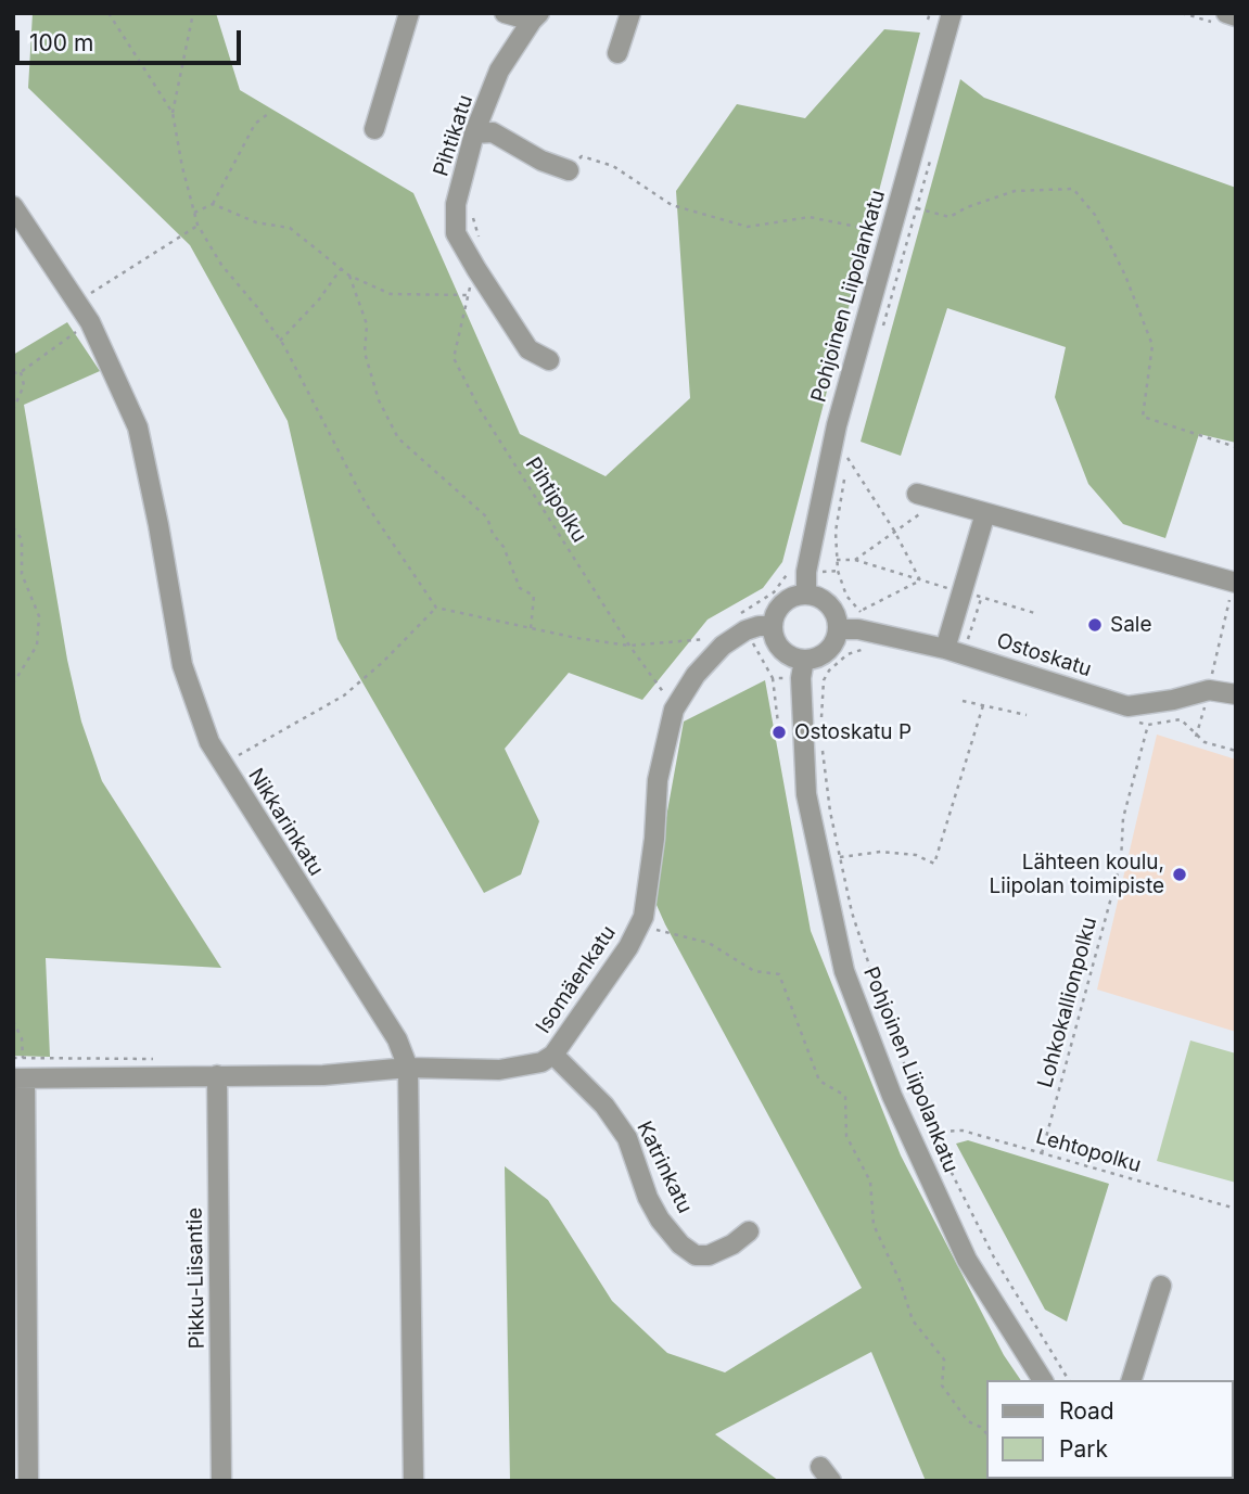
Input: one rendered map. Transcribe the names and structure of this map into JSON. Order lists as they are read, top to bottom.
{
  "streets": {
    "street": [
      "Pihtikatu",
      "Pohjoinen Liipolankatu",
      "Ostoskatu",
      "Nikkarinkatu",
      "Isomäenkatu",
      "Katrinkatu",
      "Pikku-Liisantie"
    ],
    "path": ["Pihtipolku", "Lohkokallionpolku", "Lehtopolku"]
  },
  "crossings": [
    ["Pohjoinen Liipolankatu", "Ostoskatu"],
    ["Pohjoinen Liipolankatu", "Isomäenkatu"],
    ["Ostoskatu", "Isomäenkatu"],
    ["Nikkarinkatu", "Isomäenkatu"],
    ["Isomäenkatu", "Katrinkatu"],
    ["Isomäenkatu", "Pikku-Liisantie"],
    ["Lohkokallionpolku", "Lehtopolku"]
  ],
  "places": ["Sale", "Ostoskatu P", "Lähteen koulu, Liipolan toimipiste"],
  "legend": ["Road", "Park"],
  "scale_bar": "100 m"
}
